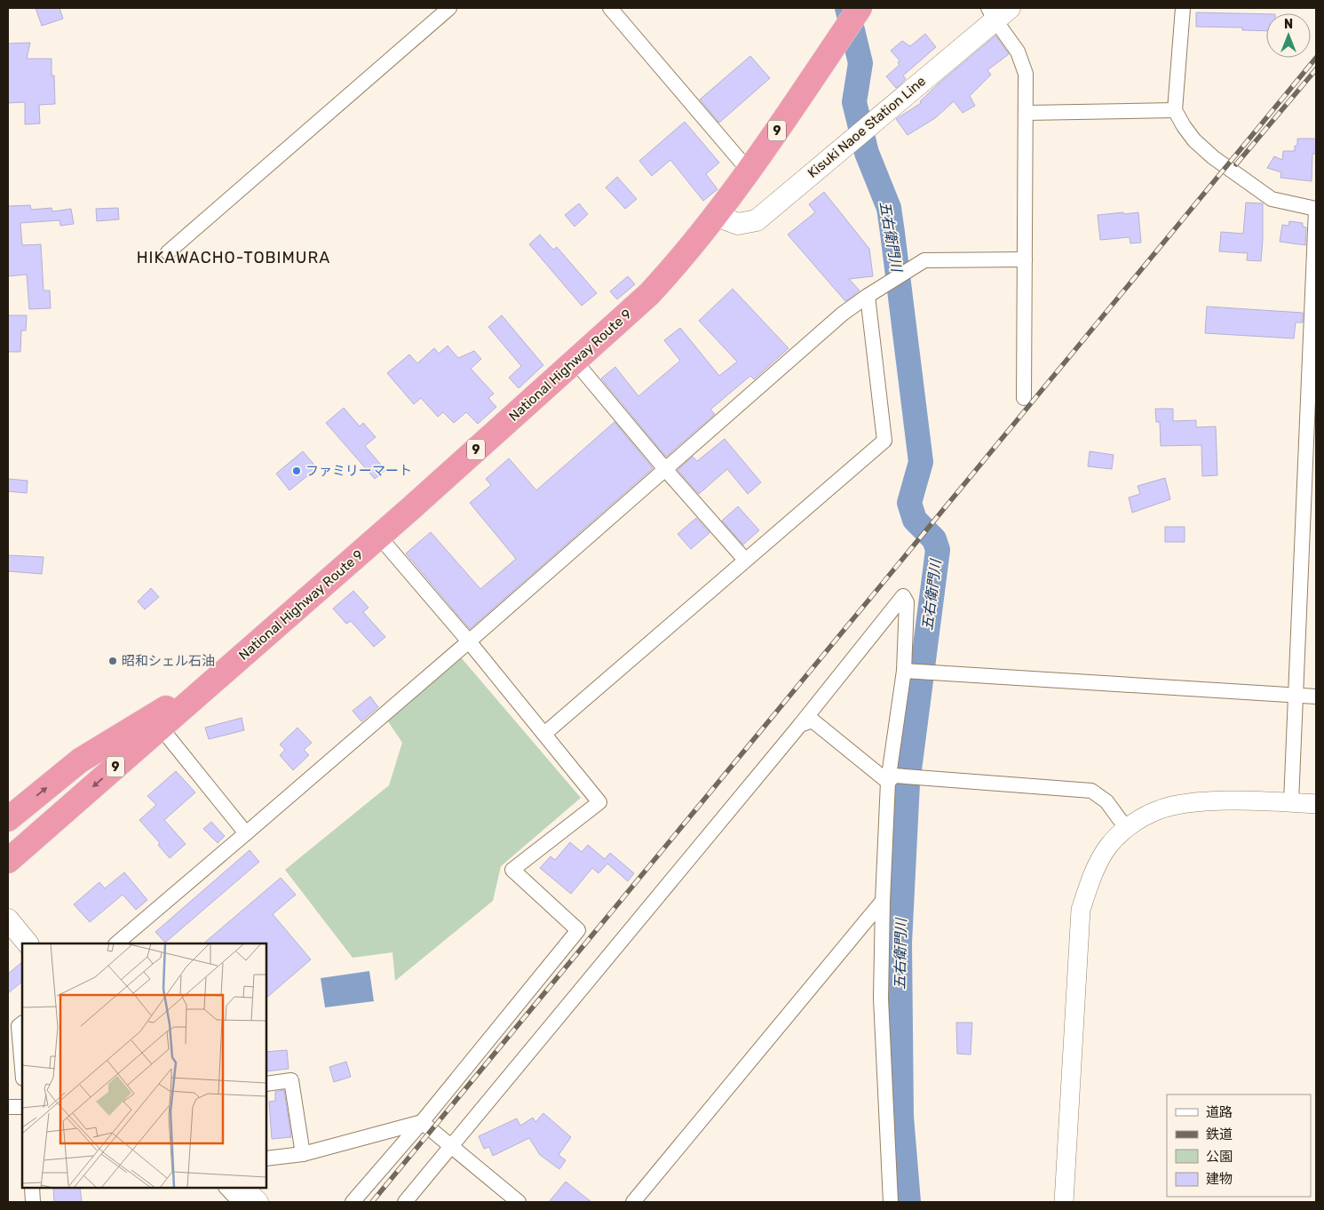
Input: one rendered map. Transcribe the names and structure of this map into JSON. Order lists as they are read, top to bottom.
{
  "streets": {
    "highway": ["9", "National Highway Route 9"],
    "main road": ["Kisuki Naoe Station Line"]
  },
  "crossings": [
    ["Kisuki Naoe Station Line", "National Highway Route 9"]
  ],
  "districts": ["HIKAWACHO-TOBIMURA"],
  "water": ["五右衛門川"],
  "places": ["ファミリーマート", "昭和シェル石油"],
  "legend": [
    "道路",
    "鉄道",
    "公園",
    "建物"
  ],
  "north": "top"
}
